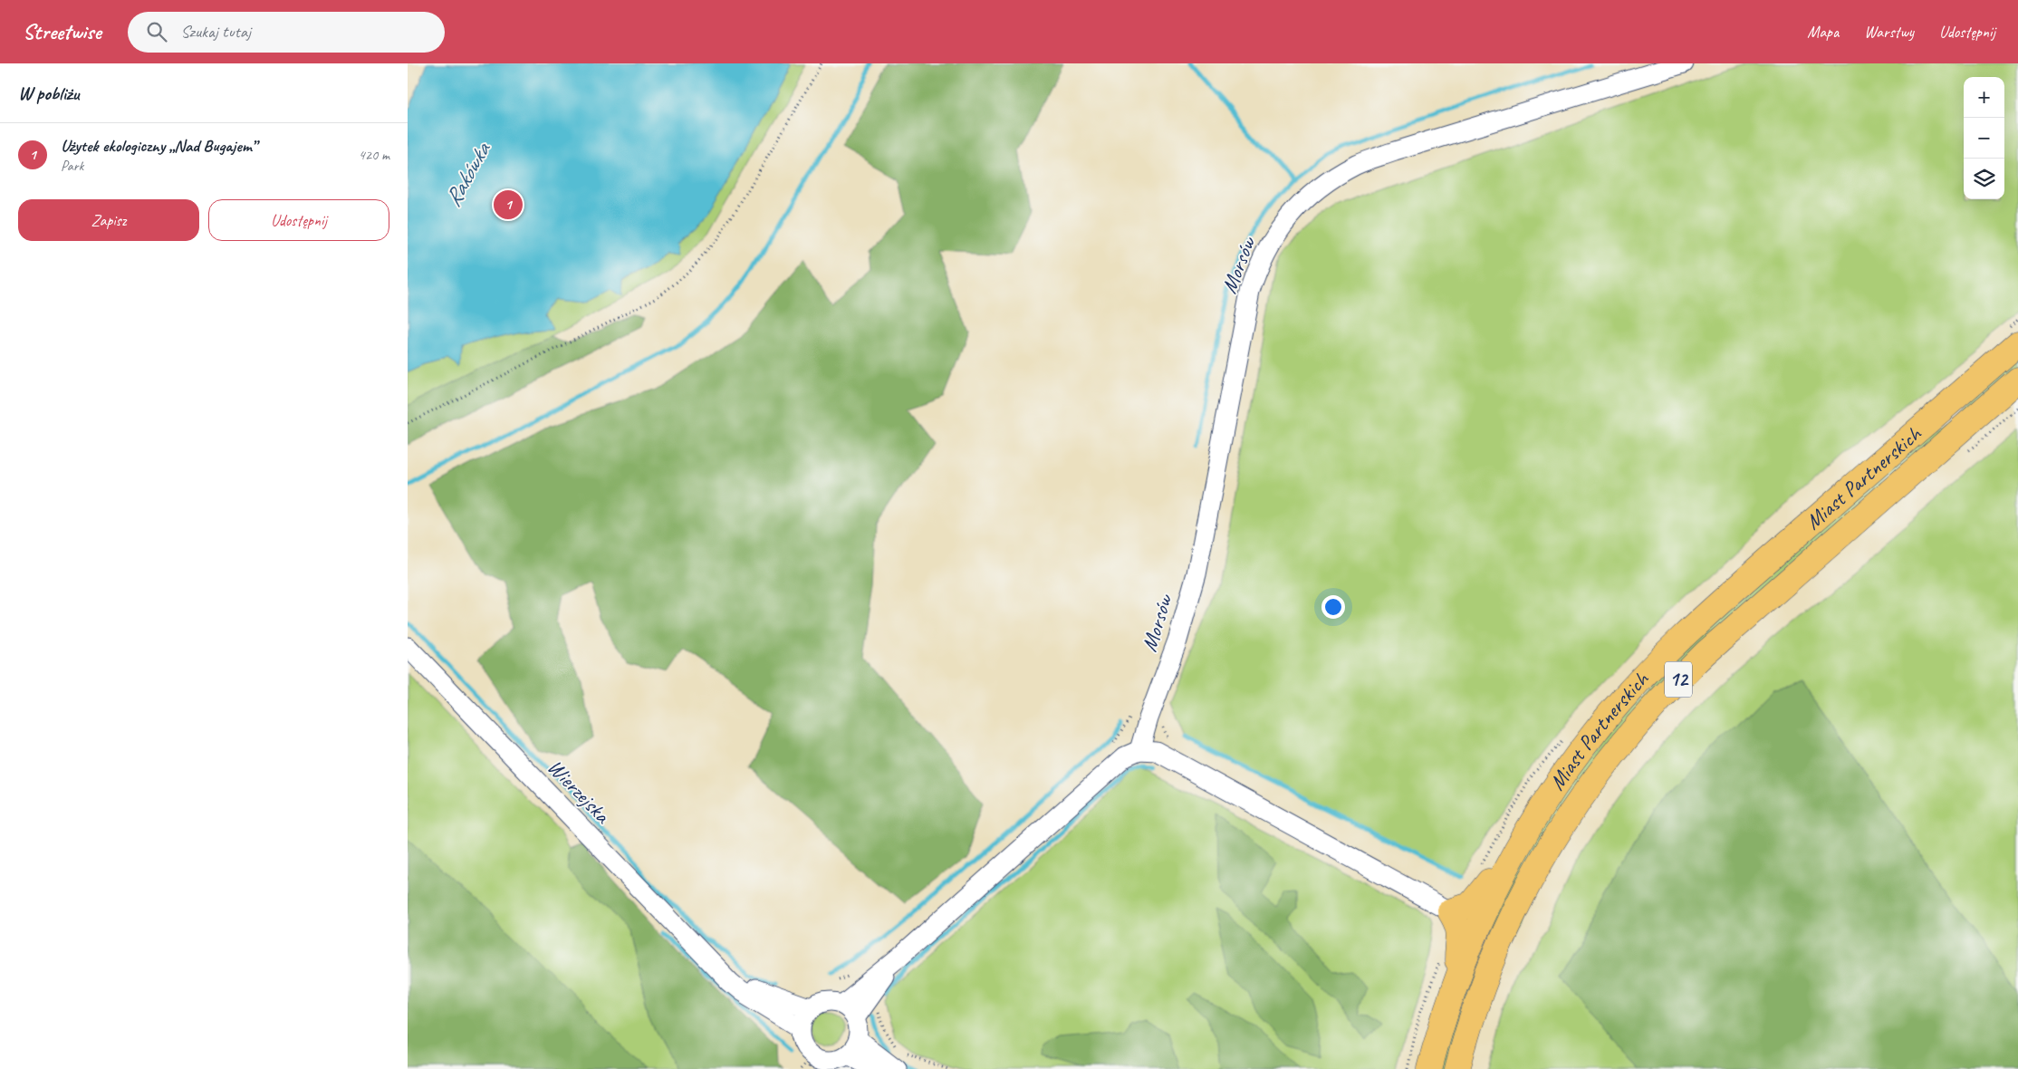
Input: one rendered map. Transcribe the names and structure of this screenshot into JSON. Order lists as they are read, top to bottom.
{
  "streets": {
    "main road": ["Miast Partnerskich", "12"],
    "street": ["Morsów", "Wierzejska"]
  },
  "water": ["Rakówka"],
  "page": {
    "header": "Streetwise",
    "search": "Szukaj tutaj",
    "nav": ["Mapa", "Warstwy", "Udostępnij"],
    "heading": "W pobliżu",
    "map_buttons": ["+", "−"],
    "list": [
      {
        "mark": "1",
        "name": "Użytek ekologiczny „Nad Bugajem”",
        "note": "Park",
        "value": "420 m"
      }
    ],
    "buttons": ["Zapisz", "Udostępnij"],
    "pins": "1"
  }
}
